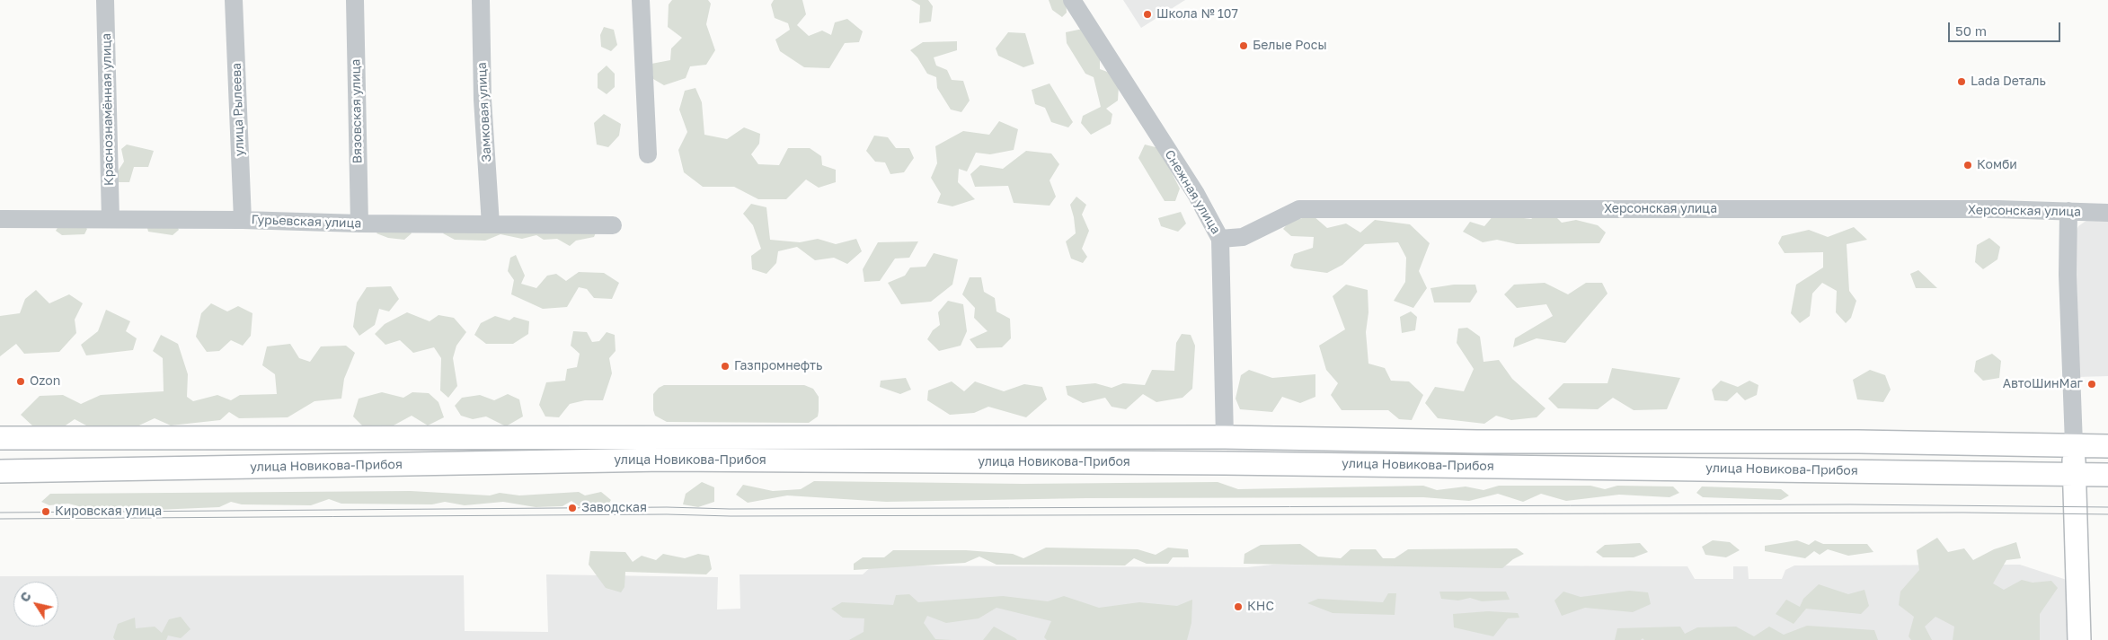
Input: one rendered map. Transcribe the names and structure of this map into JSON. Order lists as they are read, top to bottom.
{
  "streets": {
    "main road": ["улица Новикова-Прибоя"],
    "street": [
      "Краснознамённая улица",
      "улица Рылеева",
      "Вязовская улица",
      "Замковая улица",
      "Снежная улица",
      "Херсонская улица",
      "Гурьевская улица"
    ]
  },
  "crossings": [
    ["Краснознамённая улица", "Гурьевская улица"],
    ["улица Рылеева", "Гурьевская улица"],
    ["Вязовская улица", "Гурьевская улица"],
    ["Замковая улица", "Гурьевская улица"],
    ["Снежная улица", "Херсонская улица"],
    ["Снежная улица", "улица Новикова-Прибоя"]
  ],
  "places": [
    "Школа № 107",
    "Белые Росы",
    "Lada Dеталь",
    "Комби",
    "Газпромнефть",
    "Ozon",
    "АвтоШинМаг",
    "Заводская",
    "Кировская улица",
    "КНС"
  ],
  "scale_bar": "50 m",
  "north": "top left"
}
